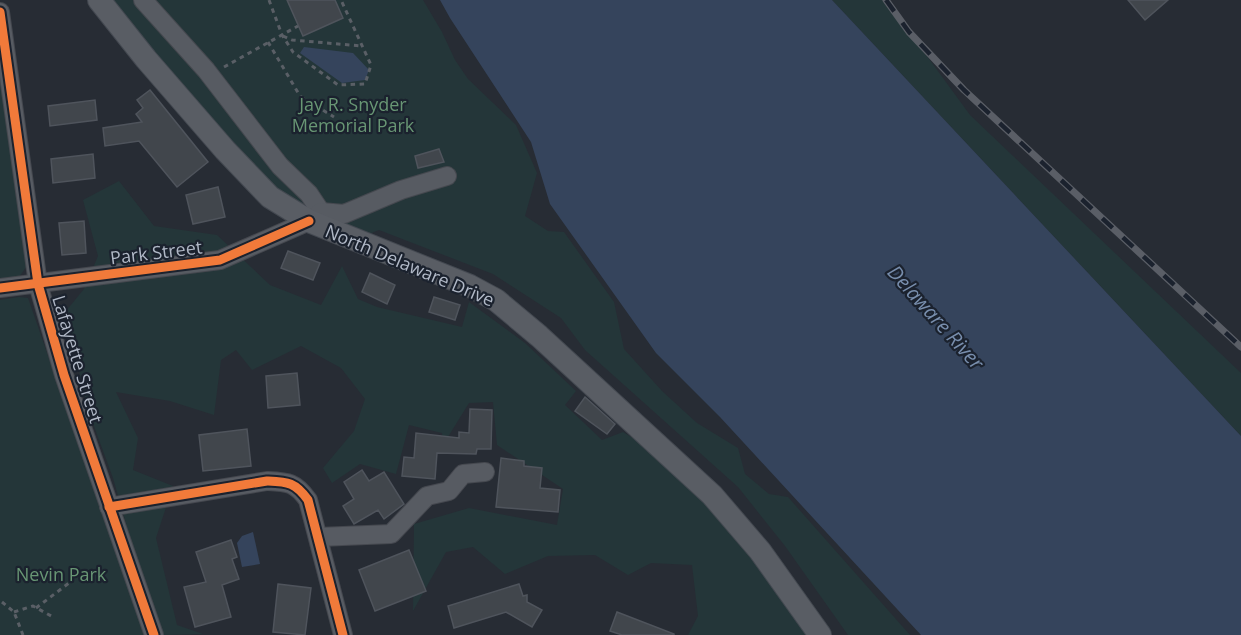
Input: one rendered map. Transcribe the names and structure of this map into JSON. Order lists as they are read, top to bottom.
{
  "streets": {
    "main road": ["North Delaware Drive"],
    "street": ["Park Street", "Lafayette Street"]
  },
  "crossings": [
    ["Park Street", "North Delaware Drive"],
    ["Park Street", "Lafayette Street"]
  ],
  "water": ["Delaware River"],
  "parks": ["Jay R. Snyder Memorial Park", "Nevin Park"]
}
